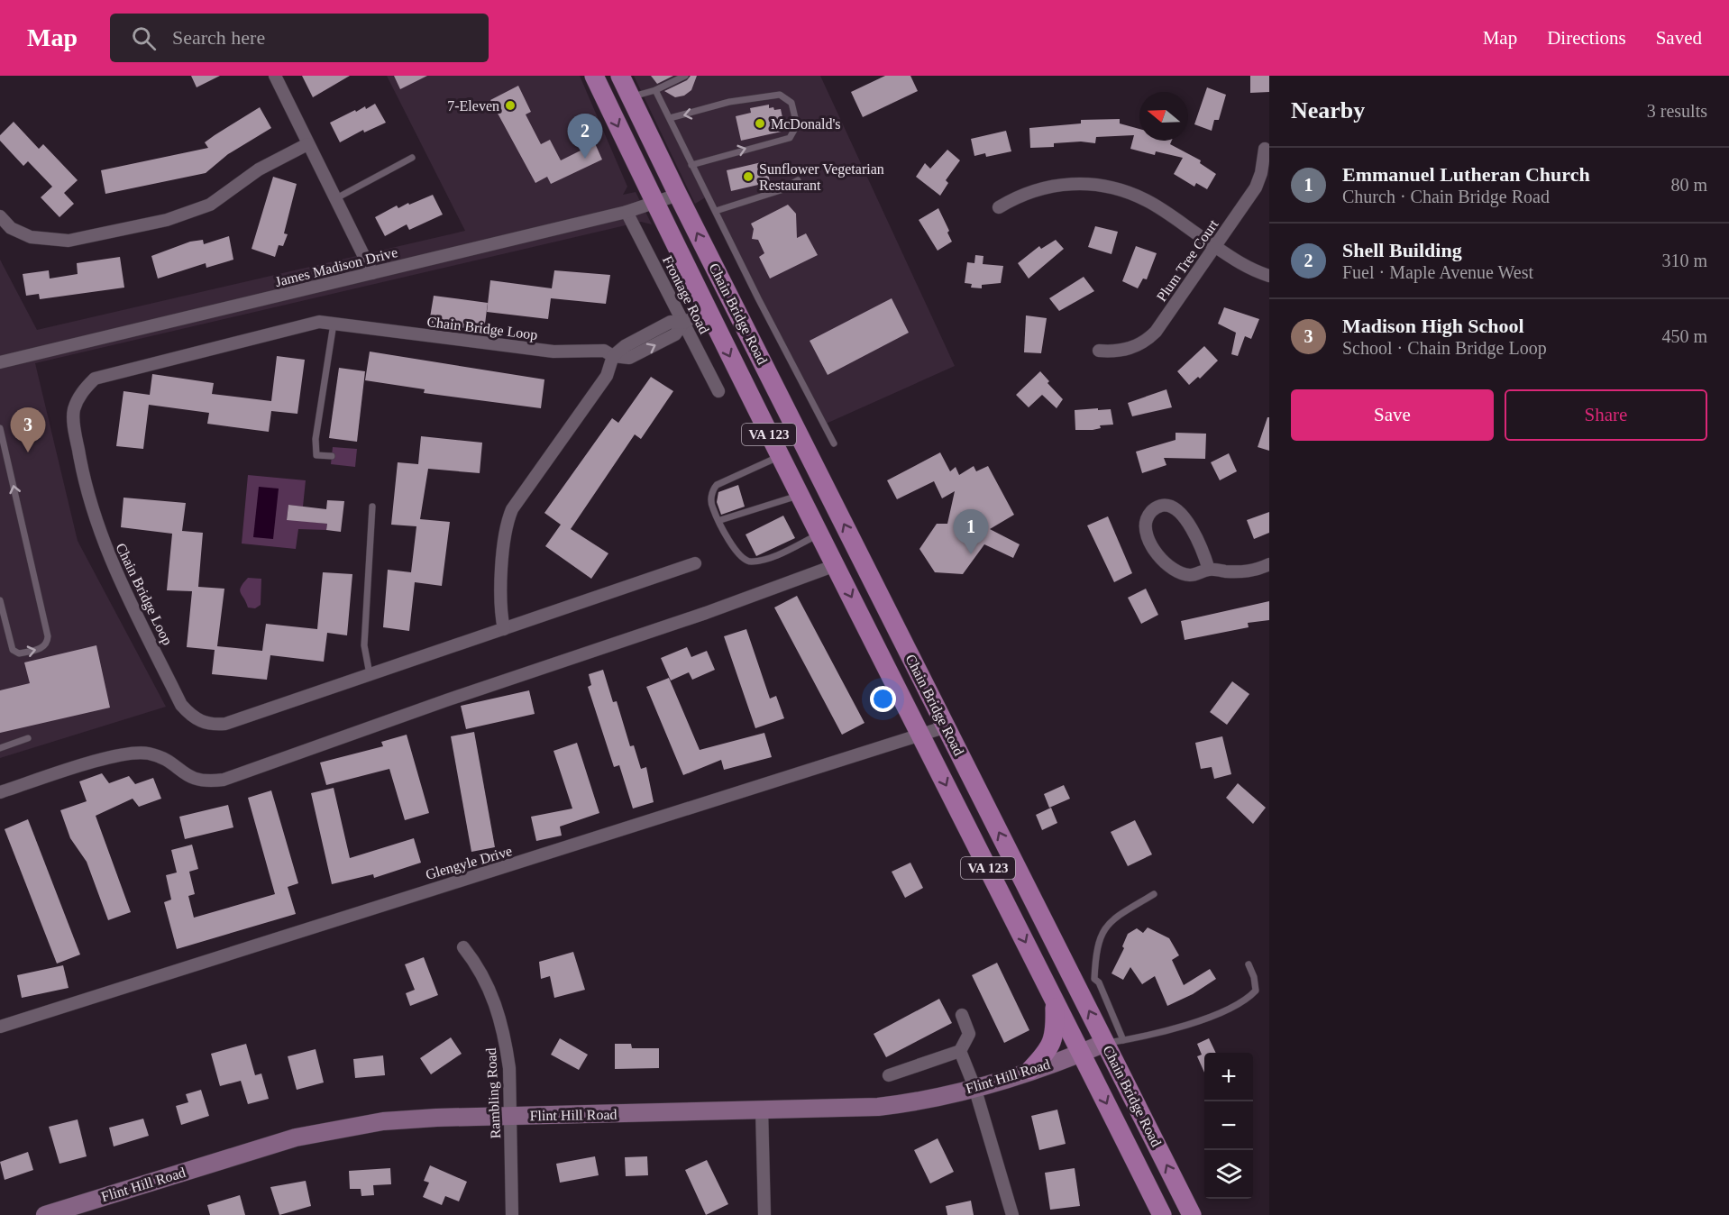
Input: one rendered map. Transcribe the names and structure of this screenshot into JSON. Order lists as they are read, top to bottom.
{
  "streets": {
    "main road": ["Chain Bridge Road", "VA 123"],
    "street": [
      "Plum Tree Court",
      "James Madison Drive",
      "Frontage Road",
      "Chain Bridge Loop",
      "Glengyle Drive",
      "Flint Hill Road",
      "Rambling Road"
    ]
  },
  "crossings": [
    ["James Madison Drive", "Frontage Road"],
    ["James Madison Drive", "Chain Bridge Road"],
    ["James Madison Drive", "VA 123"],
    ["Frontage Road", "Chain Bridge Loop"],
    ["Chain Bridge Road", "Chain Bridge Loop"],
    ["Chain Bridge Road", "VA 123"],
    ["Chain Bridge Road", "Glengyle Drive"],
    ["Chain Bridge Road", "Flint Hill Road"],
    ["Flint Hill Road", "Rambling Road"]
  ],
  "places": ["7-Eleven", "McDonald's", "Sunflower Vegetarian Restaurant"],
  "north": "left",
  "page": {
    "header": "Map",
    "search": "Search here",
    "nav": ["Map", "Directions", "Saved"],
    "heading": ["Nearby", "3 results"],
    "pins": ["2", "3", "1"],
    "list": [
      {
        "mark": "1",
        "name": "Emmanuel Lutheran Church",
        "note": "Church · Chain Bridge Road",
        "value": "80 m"
      },
      {
        "mark": "2",
        "name": "Shell Building",
        "note": "Fuel · Maple Avenue West",
        "value": "310 m"
      },
      {
        "mark": "3",
        "name": "Madison High School",
        "note": "School · Chain Bridge Loop",
        "value": "450 m"
      }
    ],
    "buttons": ["Save", "Share"],
    "map_buttons": ["+", "−"]
  }
}
